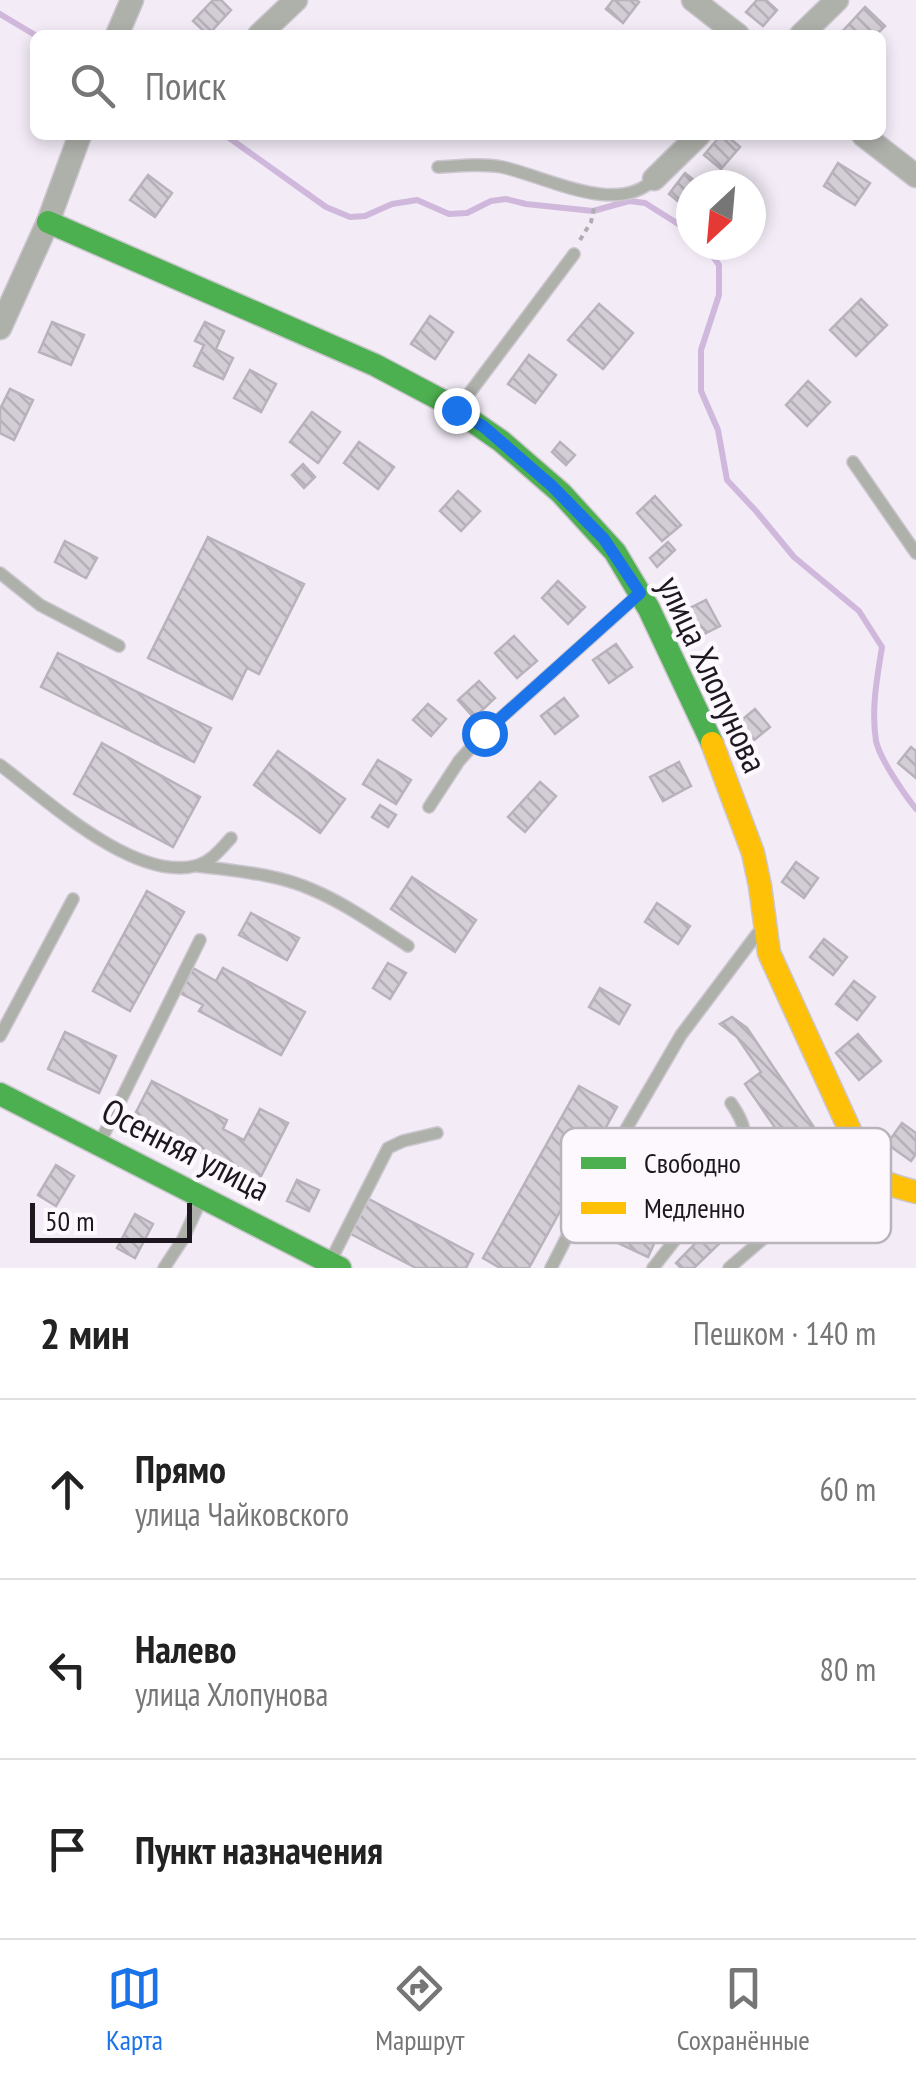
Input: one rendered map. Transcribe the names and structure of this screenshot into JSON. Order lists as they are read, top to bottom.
{
  "streets": {
    "street": ["улица Хлопунова", "Осенняя улица"]
  },
  "legend": ["Свободно", "Медленно"],
  "scale_bar": "50 m",
  "north": "bottom left",
  "page": {
    "search": "Поиск",
    "scale": "50 m",
    "heading": ["2 мин", "Пешком · 140 m"],
    "list": [
      ["Прямо", "улица Чайковского", "60 m"],
      ["Налево", "улица Хлопунова", "80 m"],
      "Пункт назначения"
    ],
    "nav": ["Карта", "Маршрут", "Сохранённые"]
  }
}
